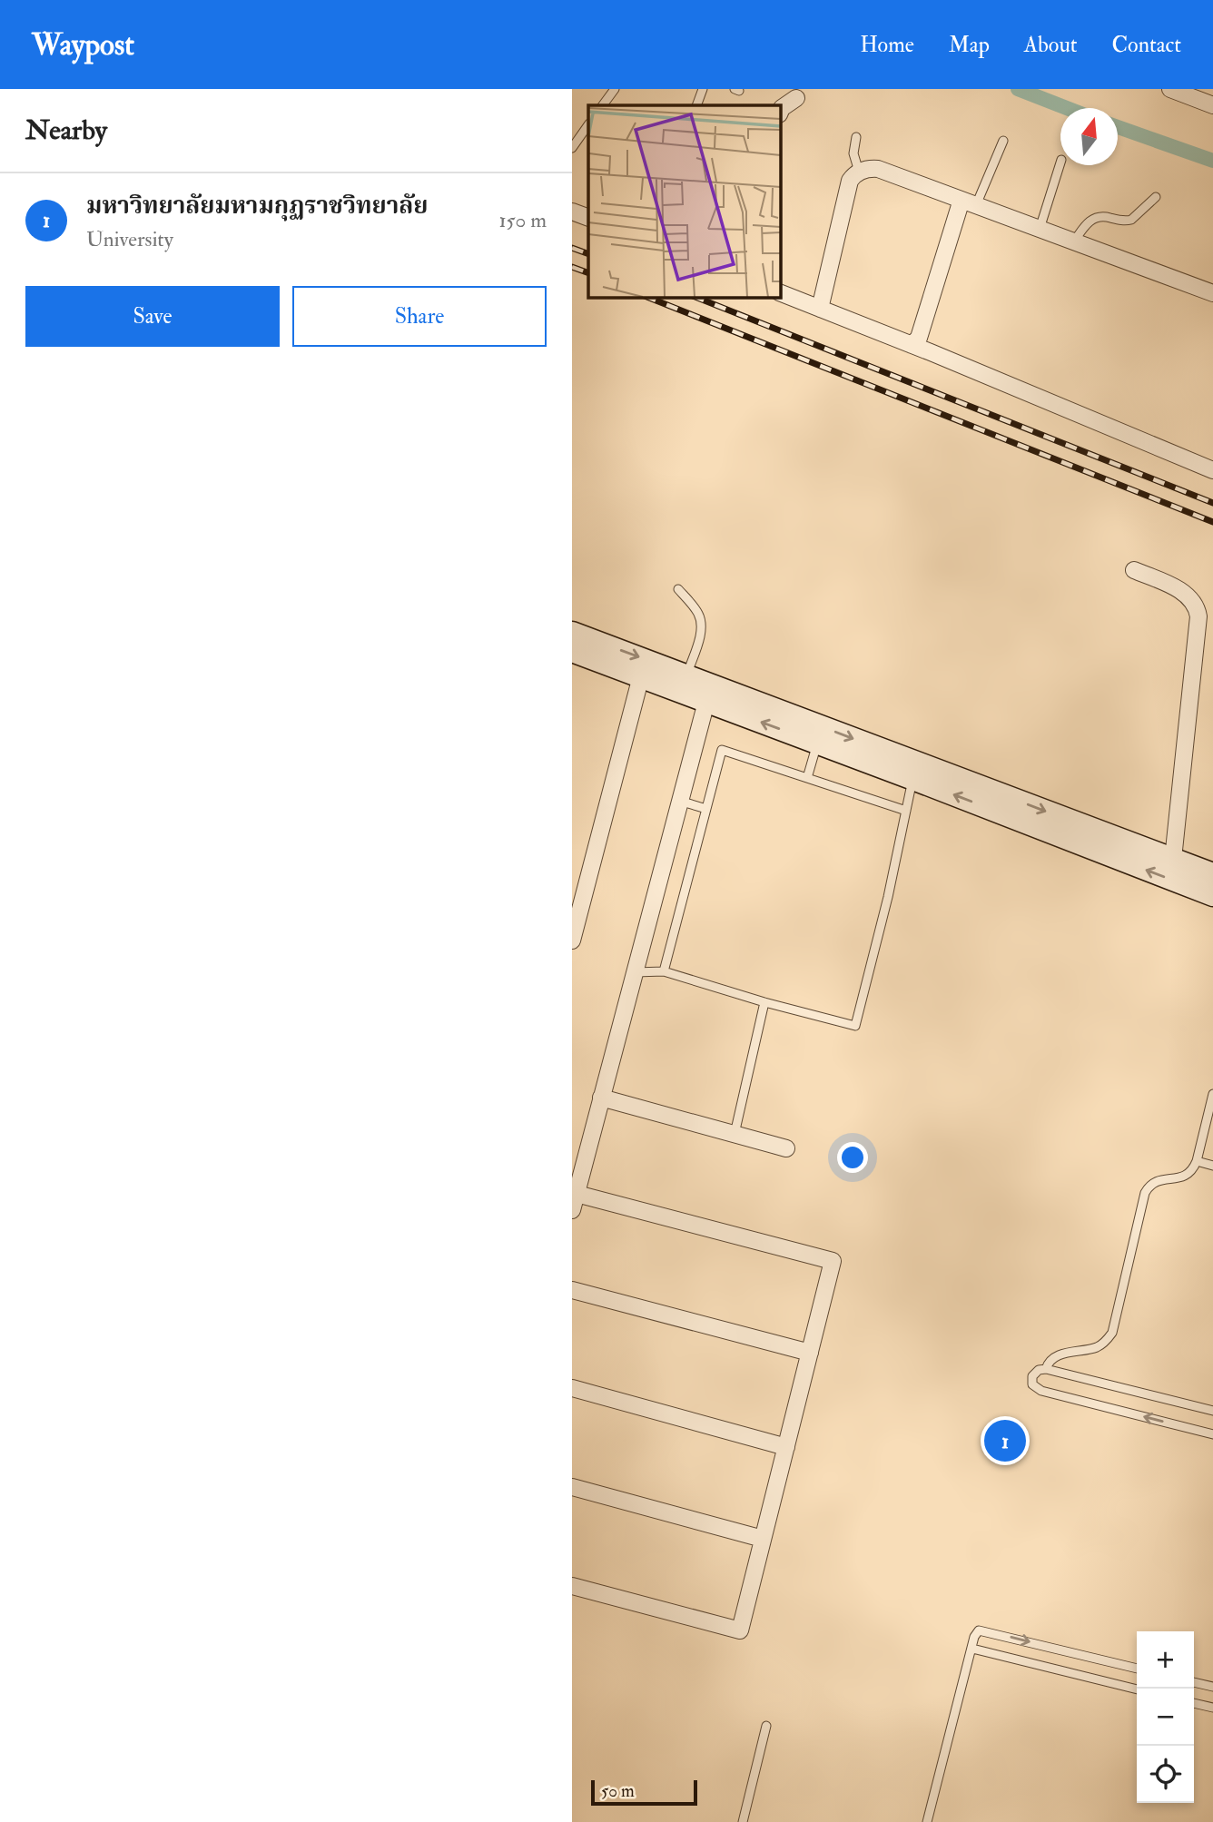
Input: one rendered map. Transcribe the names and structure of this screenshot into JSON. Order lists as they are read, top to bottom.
{
  "scale_bar": "50 m",
  "north": "top",
  "page": {
    "header": "Waypost",
    "nav": [
      "Home",
      "Map",
      "About",
      "Contact"
    ],
    "heading": "Nearby",
    "list": [
      {
        "mark": "1",
        "name": "มหาวิทยาลัยมหามกุฏราชวิทยาลัย",
        "note": "University",
        "value": "150 m"
      }
    ],
    "buttons": ["Save", "Share"],
    "pins": "1",
    "map_buttons": ["+", "−"],
    "scale": "50 m"
  }
}
